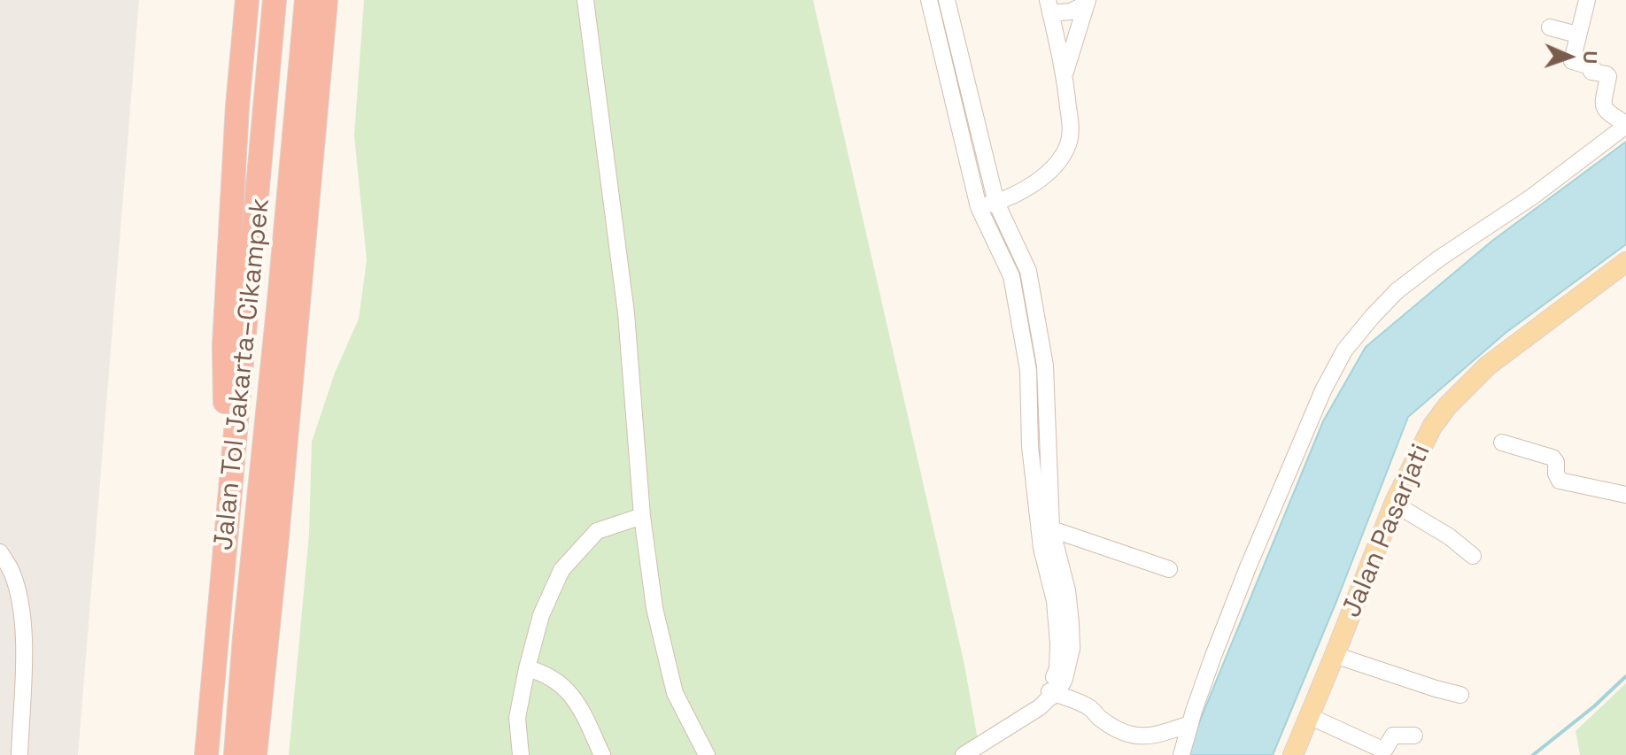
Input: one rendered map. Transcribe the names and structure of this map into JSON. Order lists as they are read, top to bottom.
{
  "streets": {
    "highway": ["Jalan Tol Jakarta–Cikampek"],
    "main road": ["Jalan Pasarjati"]
  },
  "north": "right"
}
